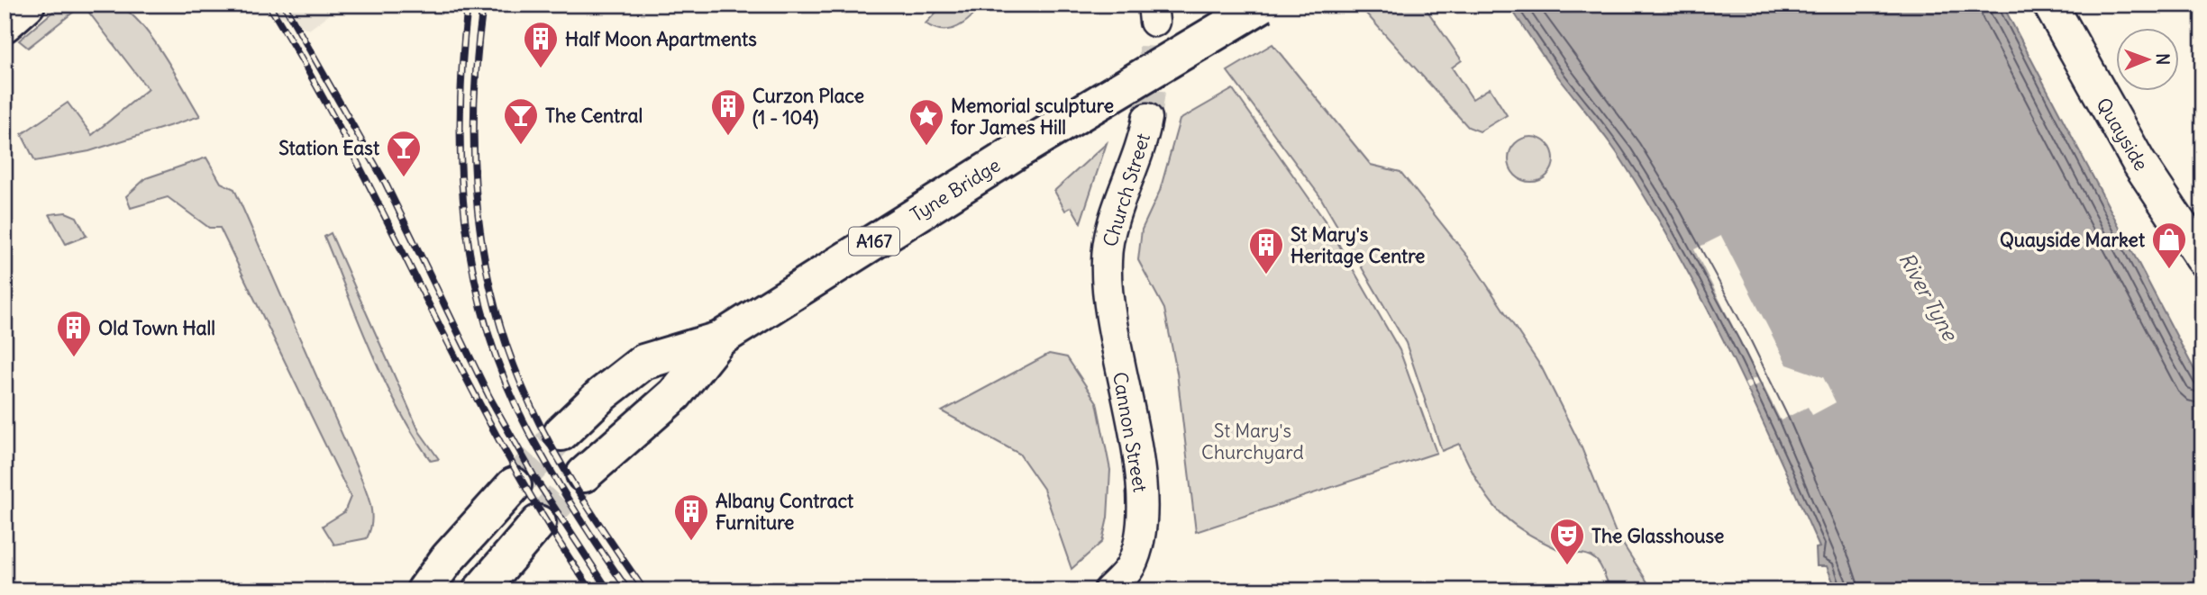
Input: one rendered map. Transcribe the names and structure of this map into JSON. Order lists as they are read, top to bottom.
{
  "streets": {
    "highway": ["Tyne Bridge", "A167"],
    "main road": ["Quayside"],
    "street": ["Church Street", "Cannon Street"]
  },
  "crossings": [
    ["Tyne Bridge", "A167"],
    ["Church Street", "Cannon Street"]
  ],
  "water": ["River Tyne"],
  "parks": ["St Mary's Churchyard"],
  "places": {
    "building": [
      "Half Moon Apartments",
      "Curzon Place (1 - 104)",
      "St Mary's Heritage Centre",
      "Old Town Hall",
      "Albany Contract Furniture"
    ],
    "bar": ["The Central", "Station East"],
    "place": ["Memorial sculpture for James Hill"],
    "shop": ["Quayside Market"],
    "theatre": ["The Glasshouse"]
  },
  "north": "right"
}
